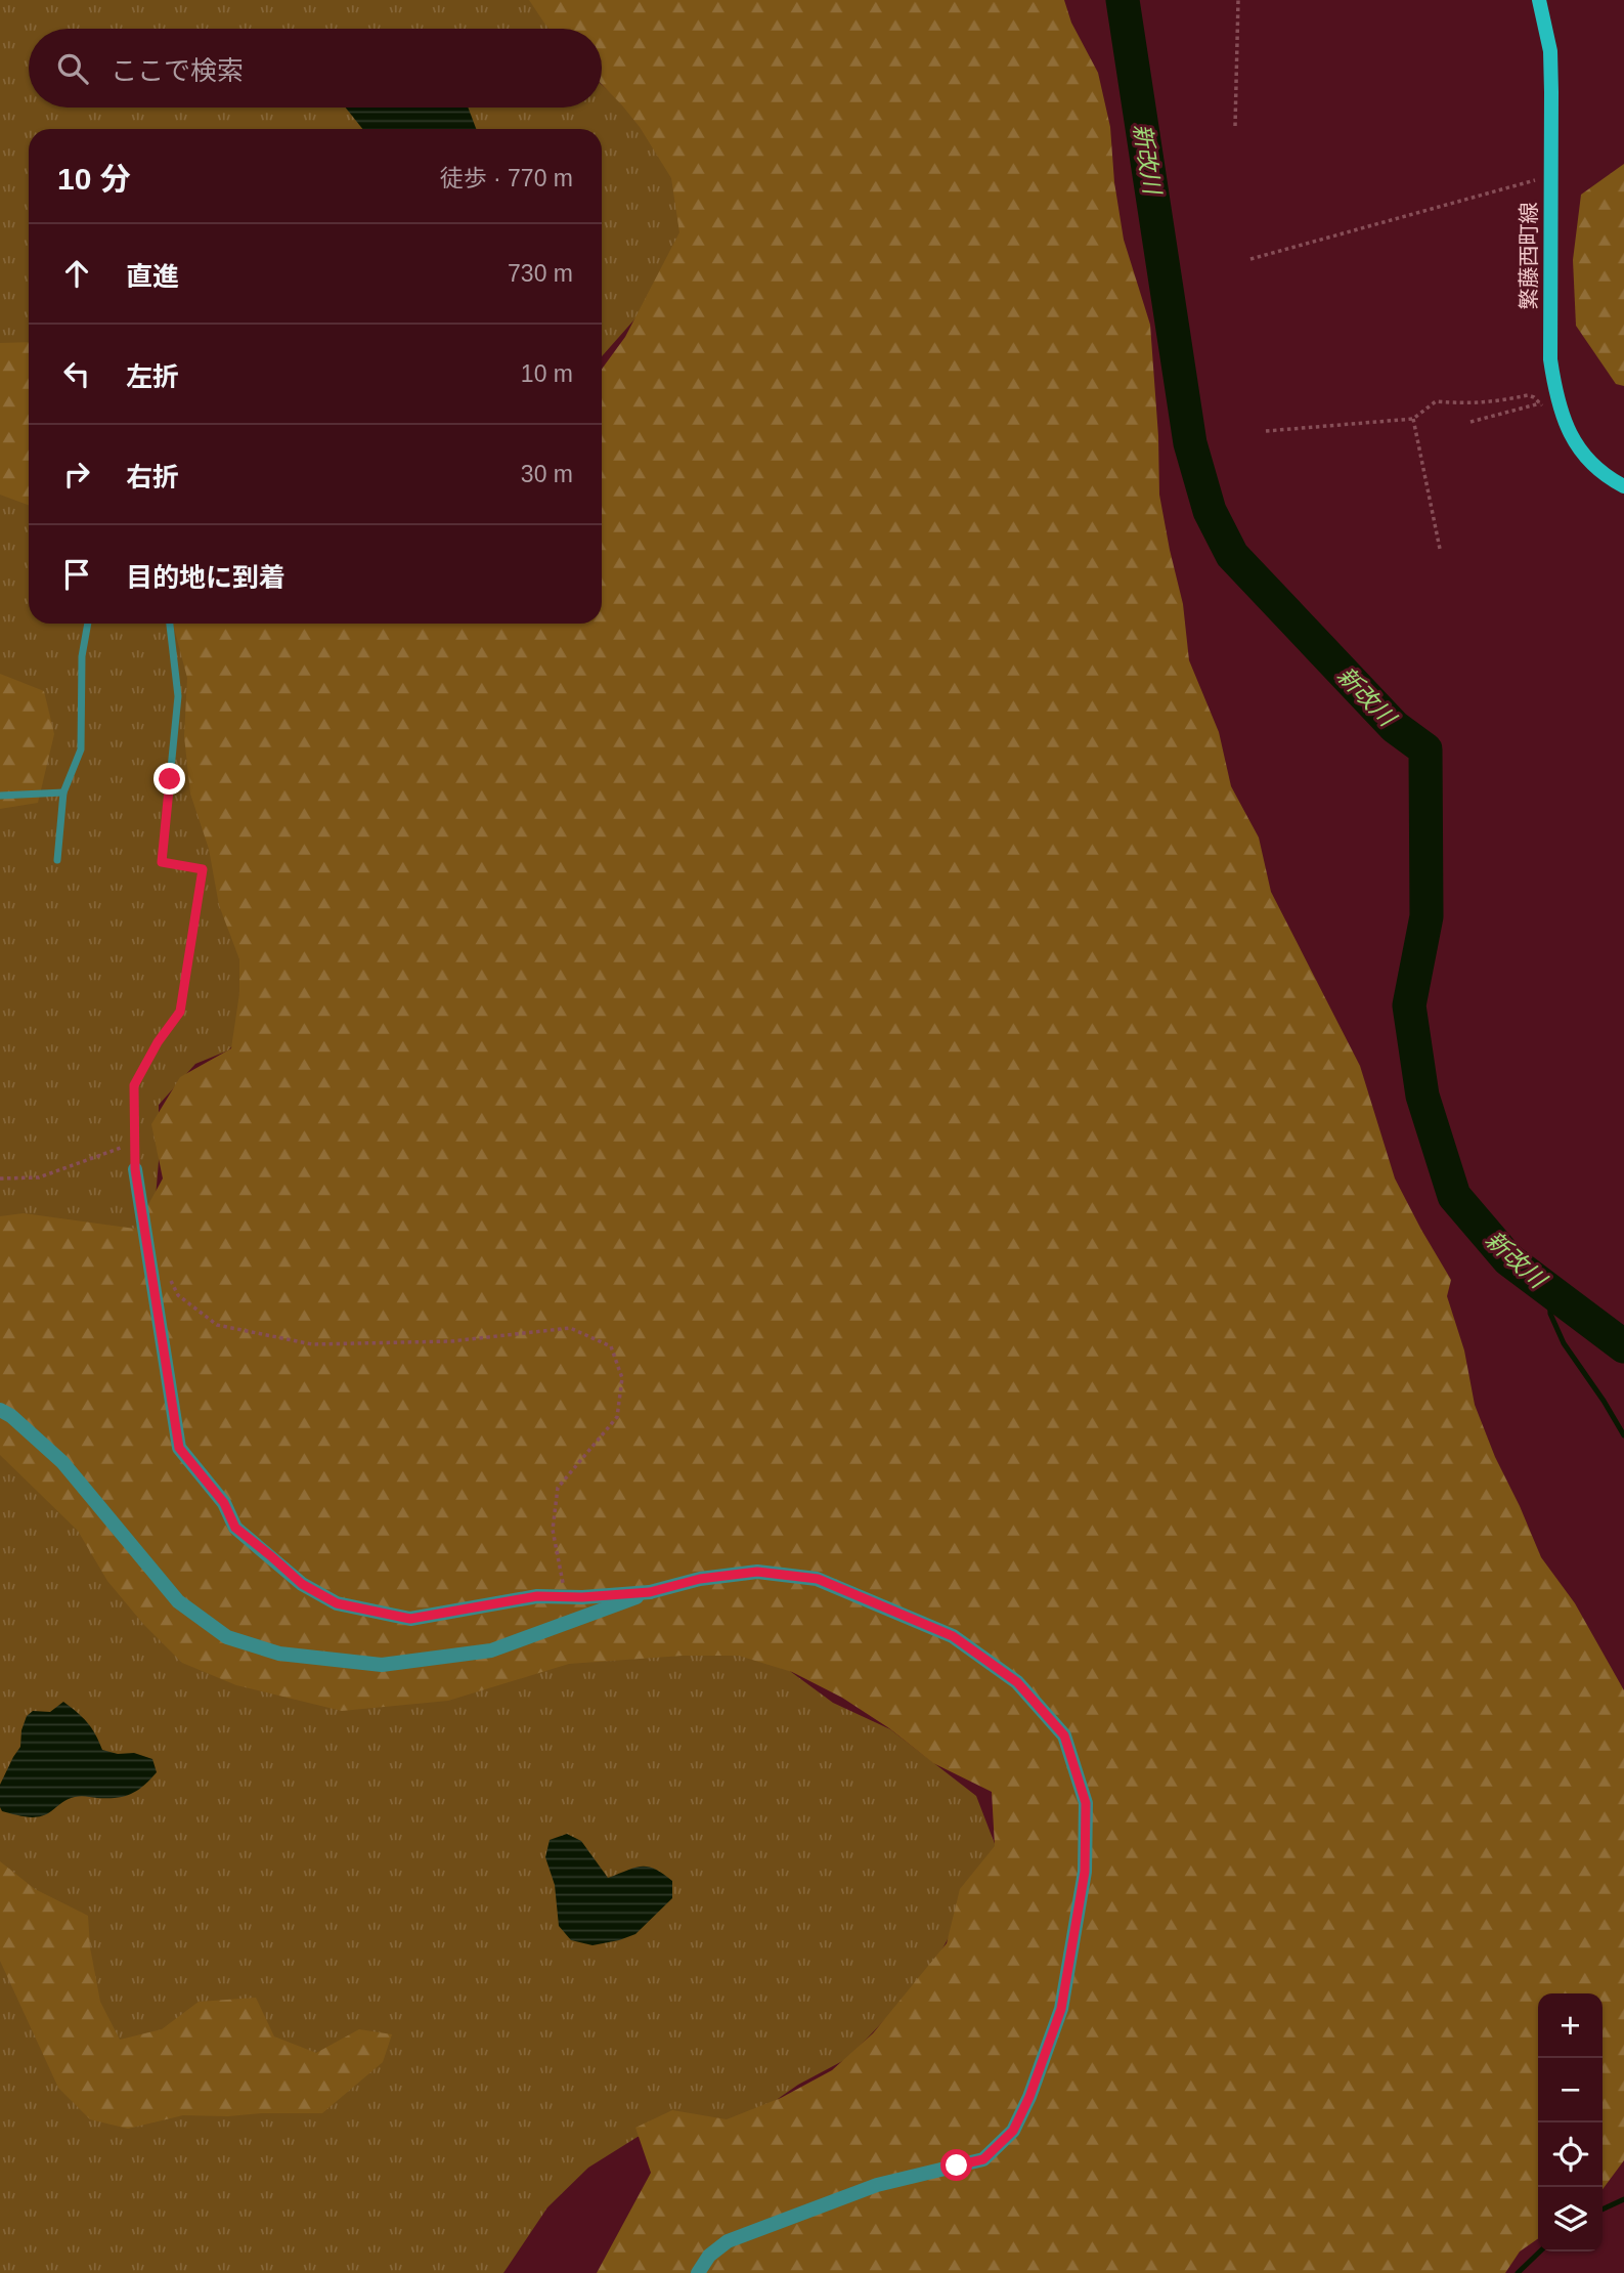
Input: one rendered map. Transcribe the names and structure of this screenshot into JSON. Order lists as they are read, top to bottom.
{
  "streets": {
    "main road": ["繁藤西町線"]
  },
  "water": ["新改川"],
  "page": {
    "search": "ここで検索",
    "heading": ["10 分", "徒歩 · 770 m"],
    "list": [
      ["直進", "730 m"],
      ["左折", "10 m"],
      ["右折", "30 m"],
      "目的地に到着"
    ],
    "map_buttons": ["+", "−"]
  }
}
